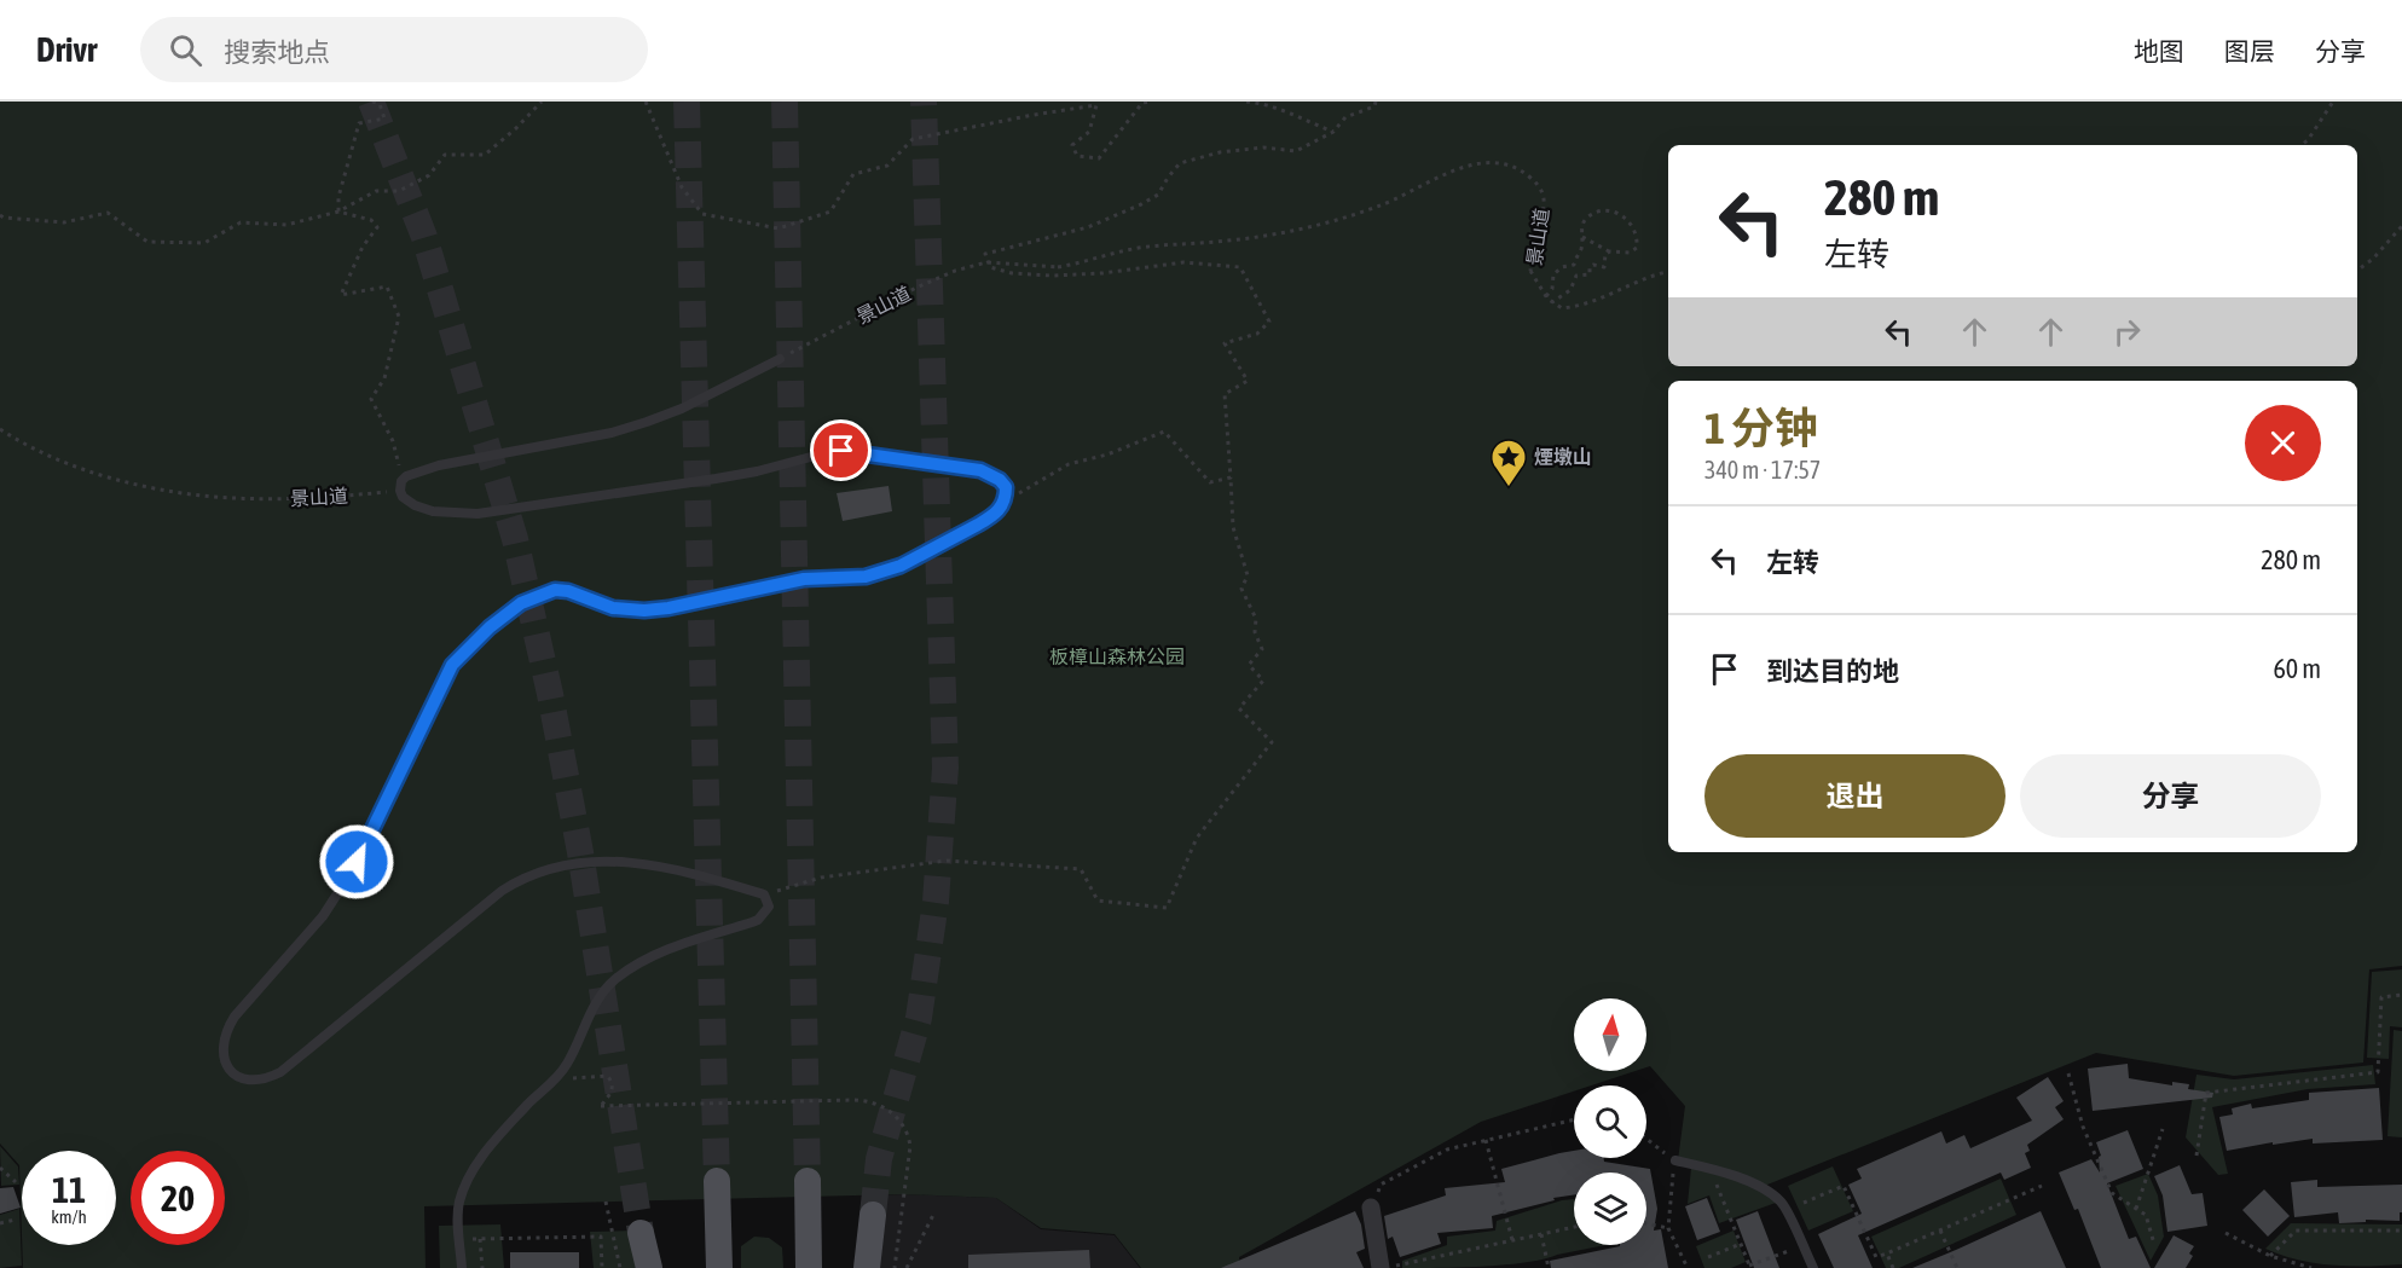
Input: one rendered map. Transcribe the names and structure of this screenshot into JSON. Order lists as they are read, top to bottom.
{
  "streets": {
    "path": ["景山道"]
  },
  "parks": ["板樟山森林公园"],
  "places": {
    "place": ["煙墩山"]
  },
  "north": "top",
  "page": {
    "header": "Drivr",
    "search": "搜索地点",
    "nav": ["地图", "图层", "分享"],
    "turn": ["280 m", "左转"],
    "heading": ["1 分钟", "340 m · 17:57"],
    "list": [
      {
        "name": "左转",
        "value": "280 m"
      },
      {
        "name": "到达目的地",
        "value": "60 m"
      }
    ],
    "buttons": ["退出", "分享"],
    "speed": "11 km/h",
    "limit": "20"
  }
}
